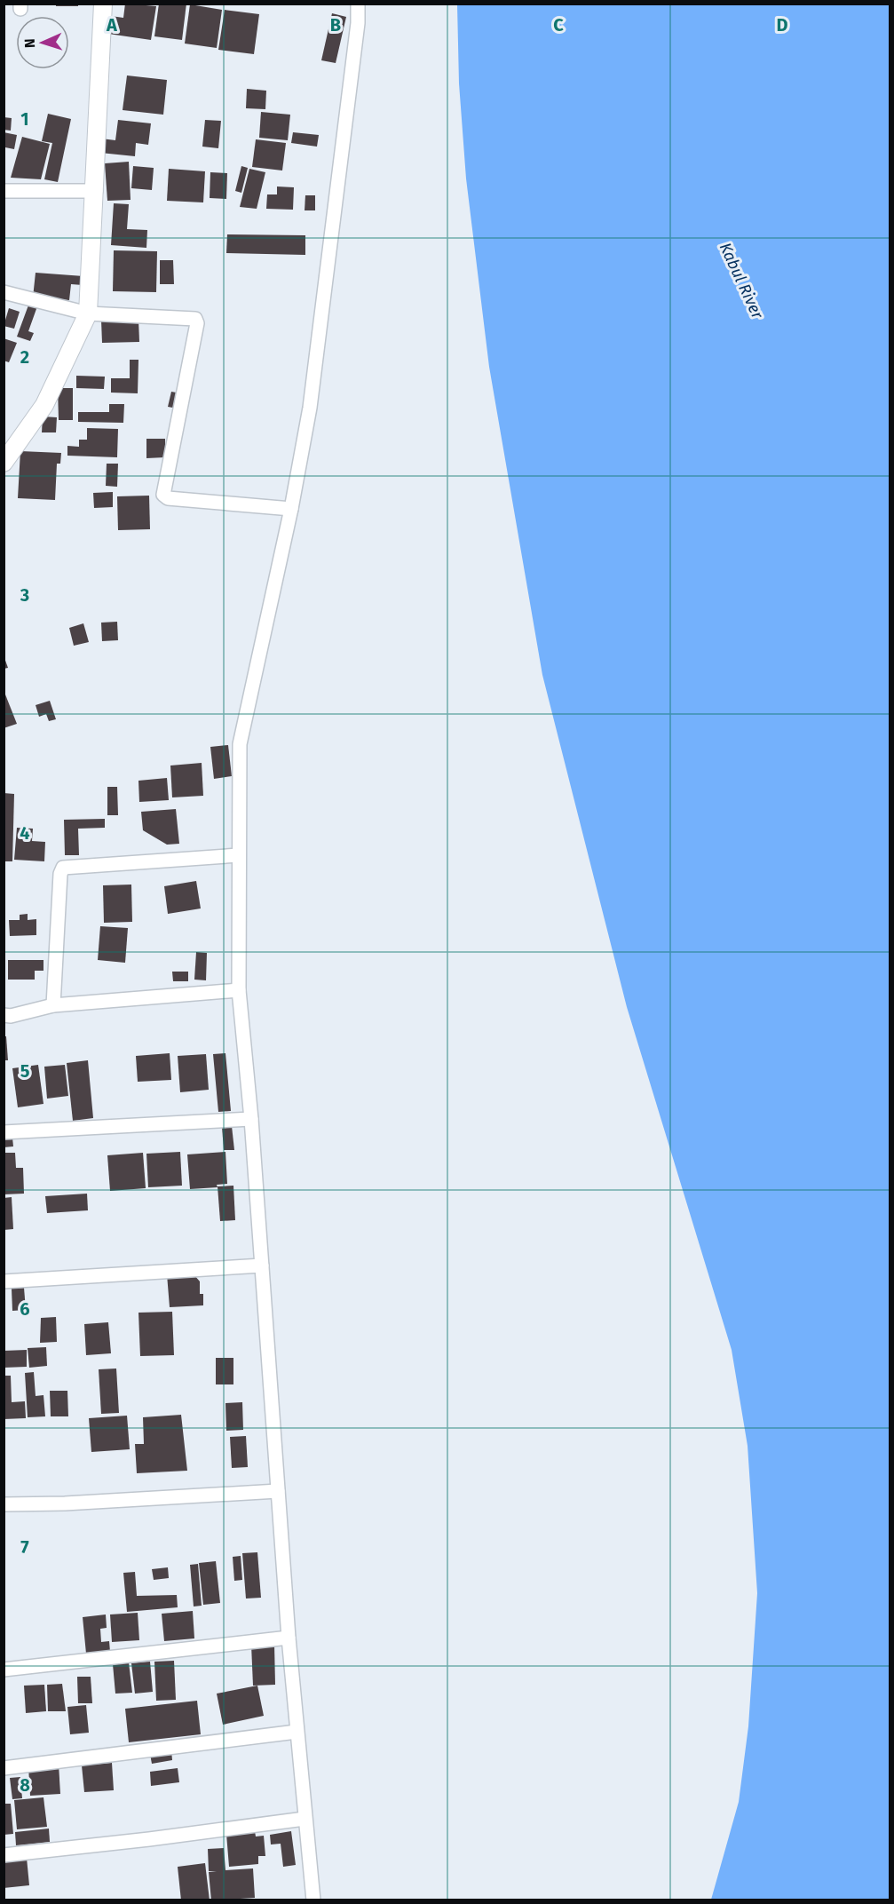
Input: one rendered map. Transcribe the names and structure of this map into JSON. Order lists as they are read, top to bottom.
{
  "water": ["Kabul River"],
  "north": "left",
  "grid": {
    "columns": [
      "A",
      "B",
      "C",
      "D"
    ],
    "rows": [
      "1",
      "2",
      "3",
      "4",
      "5",
      "6",
      "7",
      "8"
    ]
  }
}
